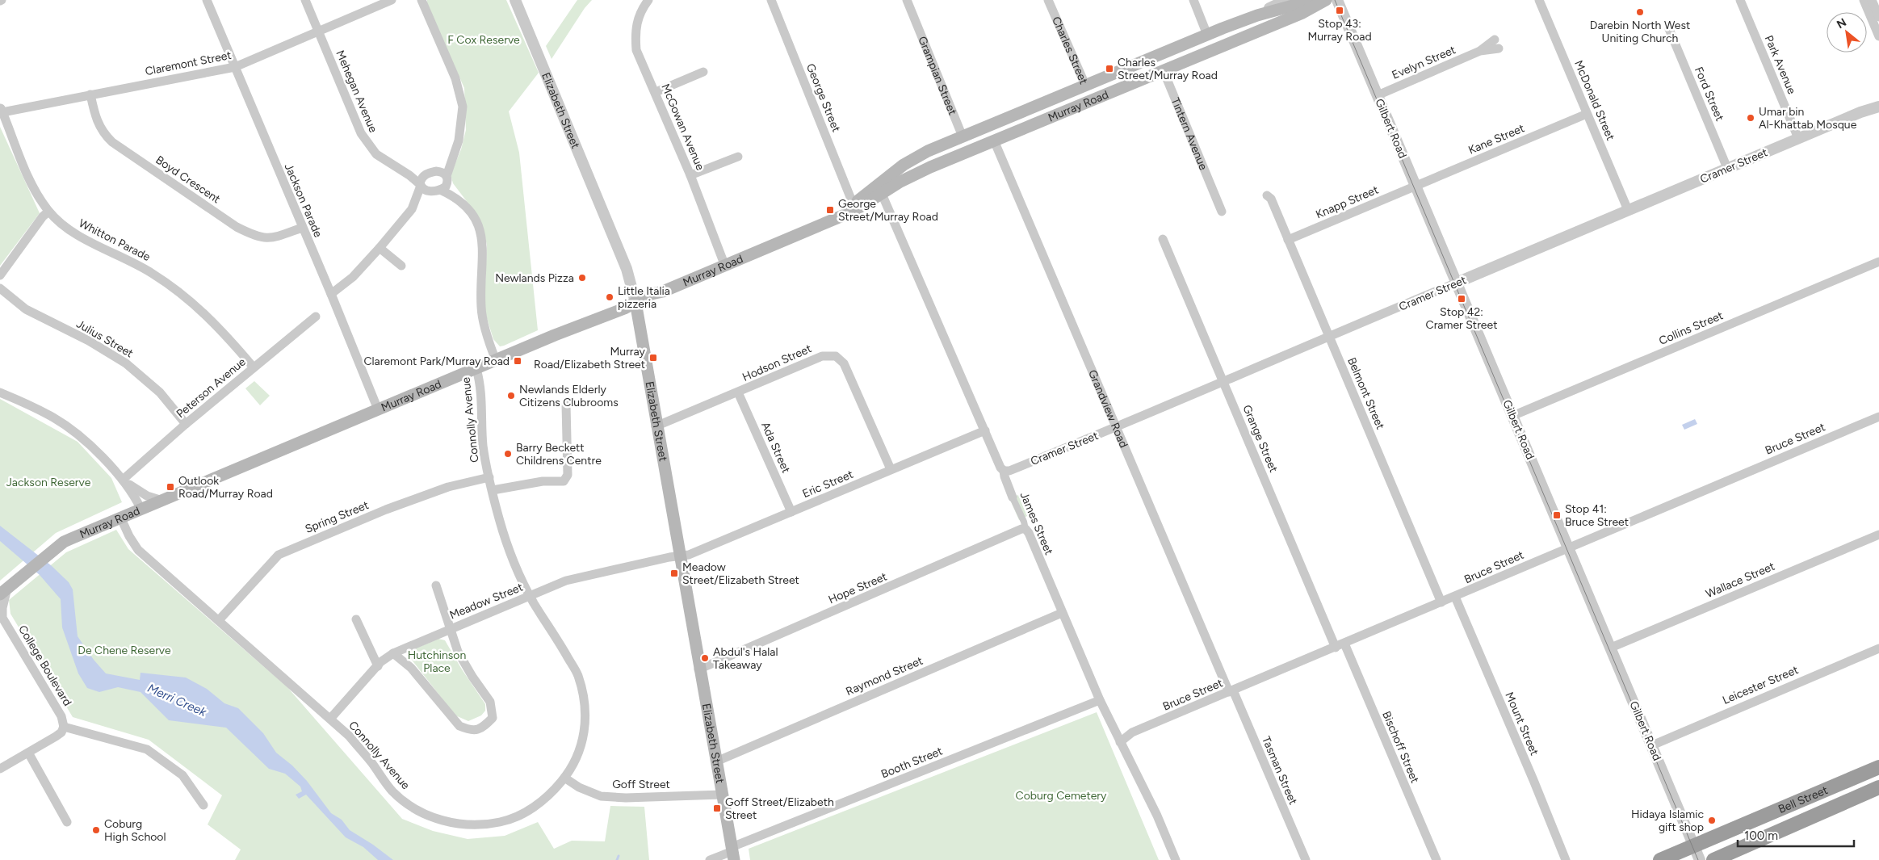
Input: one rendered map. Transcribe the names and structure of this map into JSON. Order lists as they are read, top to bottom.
{
  "streets": {
    "highway": ["Bell Street"],
    "main road": [
      "Charles Street",
      "Grampian Street",
      "Murray Road",
      "Elizabeth Street",
      "Tintern Avenue",
      "Grandview Road"
    ],
    "street": [
      "Evelyn Street",
      "Claremont Street",
      "Park Avenue",
      "Mehegan Avenue",
      "Ford Street",
      "George Street",
      "McDonald Street",
      "McGowan Avenue",
      "Gilbert Road",
      "Kane Street",
      "Cramer Street",
      "Boyd Crescent",
      "Jackson Parade",
      "Knapp Street",
      "Whitton Parade",
      "Collins Street",
      "Julius Street",
      "Hodson Street",
      "Peterson Avenue",
      "Belmont Street",
      "Connolly Avenue",
      "Grange Street",
      "Bruce Street",
      "Ada Street",
      "Eric Street",
      "Spring Street",
      "James Street",
      "Wallace Street",
      "Hope Street",
      "Meadow Street",
      "College Boulevard",
      "Raymond Street",
      "Leicester Street",
      "Mount Street",
      "Bischoff Street",
      "Booth Street",
      "Tasman Street",
      "Goff Street"
    ]
  },
  "crossings": [
    ["Charles Street", "Murray Road"],
    ["Evelyn Street", "Gilbert Road"],
    ["Claremont Street", "Mehegan Avenue"],
    ["Claremont Street", "Boyd Crescent"],
    ["Claremont Street", "Jackson Parade"],
    ["Claremont Street", "Whitton Parade"],
    ["Park Avenue", "Cramer Street"],
    ["Grampian Street", "Murray Road"],
    ["Ford Street", "Cramer Street"],
    ["George Street", "Murray Road"],
    ["McDonald Street", "Kane Street"],
    ["McDonald Street", "Cramer Street"],
    ["Murray Road", "Elizabeth Street"],
    ["Murray Road", "McGowan Avenue"],
    ["Murray Road", "Tintern Avenue"],
    ["Murray Road", "Jackson Parade"],
    ["Murray Road", "Grandview Road"],
    ["Murray Road", "Connolly Avenue"],
    ["Murray Road", "James Street"],
    ["Murray Road", "College Boulevard"],
    ["Elizabeth Street", "Hodson Street"],
    ["Elizabeth Street", "Eric Street"],
    ["Elizabeth Street", "Hope Street"],
    ["Elizabeth Street", "Meadow Street"],
    ["Elizabeth Street", "Raymond Street"],
    ["Elizabeth Street", "Booth Street"],
    ["Elizabeth Street", "Goff Street"],
    ["Gilbert Road", "Kane Street"],
    ["Gilbert Road", "Cramer Street"],
    ["Gilbert Road", "Knapp Street"],
    ["Gilbert Road", "Collins Street"],
    ["Gilbert Road", "Bruce Street"],
    ["Gilbert Road", "Wallace Street"],
    ["Gilbert Road", "Leicester Street"],
    ["Gilbert Road", "Bell Street"],
    ["Kane Street", "Knapp Street"],
    ["Cramer Street", "Belmont Street"],
    ["Cramer Street", "Grandview Road"],
    ["Cramer Street", "Grange Street"],
    ["Cramer Street", "James Street"],
    ["Boyd Crescent", "Jackson Parade"],
    ["Knapp Street", "Belmont Street"],
    ["Whitton Parade", "Peterson Avenue"],
    ["Julius Street", "Peterson Avenue"],
    ["Hodson Street", "Ada Street"],
    ["Hodson Street", "Eric Street"],
    ["Belmont Street", "Bruce Street"],
    ["Grandview Road", "Bruce Street"],
    ["Grandview Road", "Tasman Street"],
    ["Connolly Avenue", "Spring Street"],
    ["Connolly Avenue", "Meadow Street"],
    ["Connolly Avenue", "Goff Street"],
    ["Grange Street", "Bruce Street"],
    ["Bruce Street", "James Street"],
    ["Bruce Street", "Mount Street"],
    ["Bruce Street", "Bischoff Street"],
    ["Bruce Street", "Tasman Street"],
    ["Ada Street", "Eric Street"],
    ["Eric Street", "James Street"],
    ["Eric Street", "Meadow Street"],
    ["James Street", "Hope Street"],
    ["James Street", "Raymond Street"],
    ["James Street", "Booth Street"]
  ],
  "water": ["Merri Creek"],
  "parks": [
    "F Cox Reserve",
    "Jackson Reserve",
    "De Chene Reserve",
    "Hutchinson Place",
    "Coburg Cemetery"
  ],
  "places": {
    "transit": [
      "Stop 43: Murray Road",
      "Charles Street/Murray Road",
      "George Street/Murray Road",
      "Stop 42: Cramer Street",
      "Murray Road/Elizabeth Street",
      "Claremont Park/Murray Road",
      "Outlook Road/Murray Road",
      "Stop 41: Bruce Street",
      "Meadow Street/Elizabeth Street",
      "Goff Street/Elizabeth Street"
    ],
    "other": [
      "Darebin North West Uniting Church",
      "Umar bin Al-Khattab Mosque",
      "Newlands Pizza",
      "Little Italia pizzeria",
      "Newlands Elderly Citizens Clubrooms",
      "Barry Beckett Childrens Centre",
      "Abdul's Halal Takeaway",
      "Hidaya Islamic gift shop",
      "Coburg High School"
    ]
  },
  "scale_bar": "100 m",
  "north": "top left"
}
